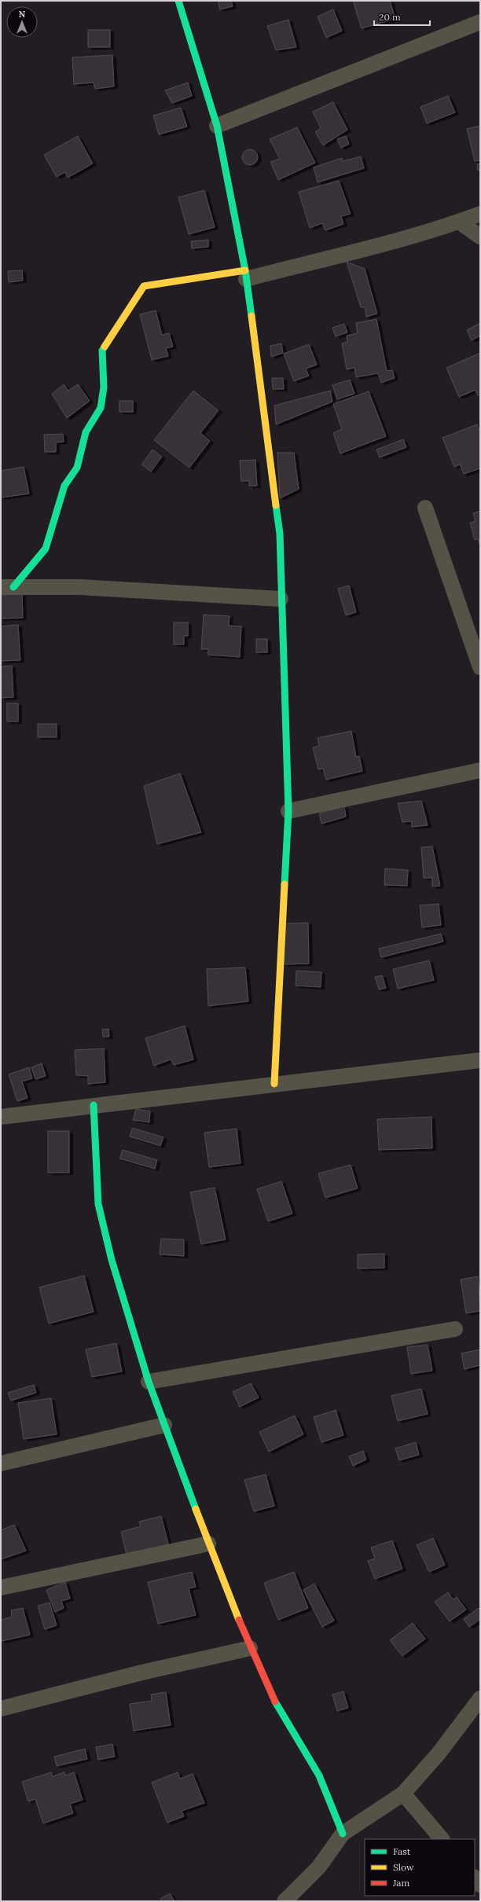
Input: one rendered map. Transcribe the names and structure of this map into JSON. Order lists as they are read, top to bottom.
{
  "legend": ["Fast", "Slow", "Jam"],
  "scale_bar": "20 m",
  "north": "top"
}
